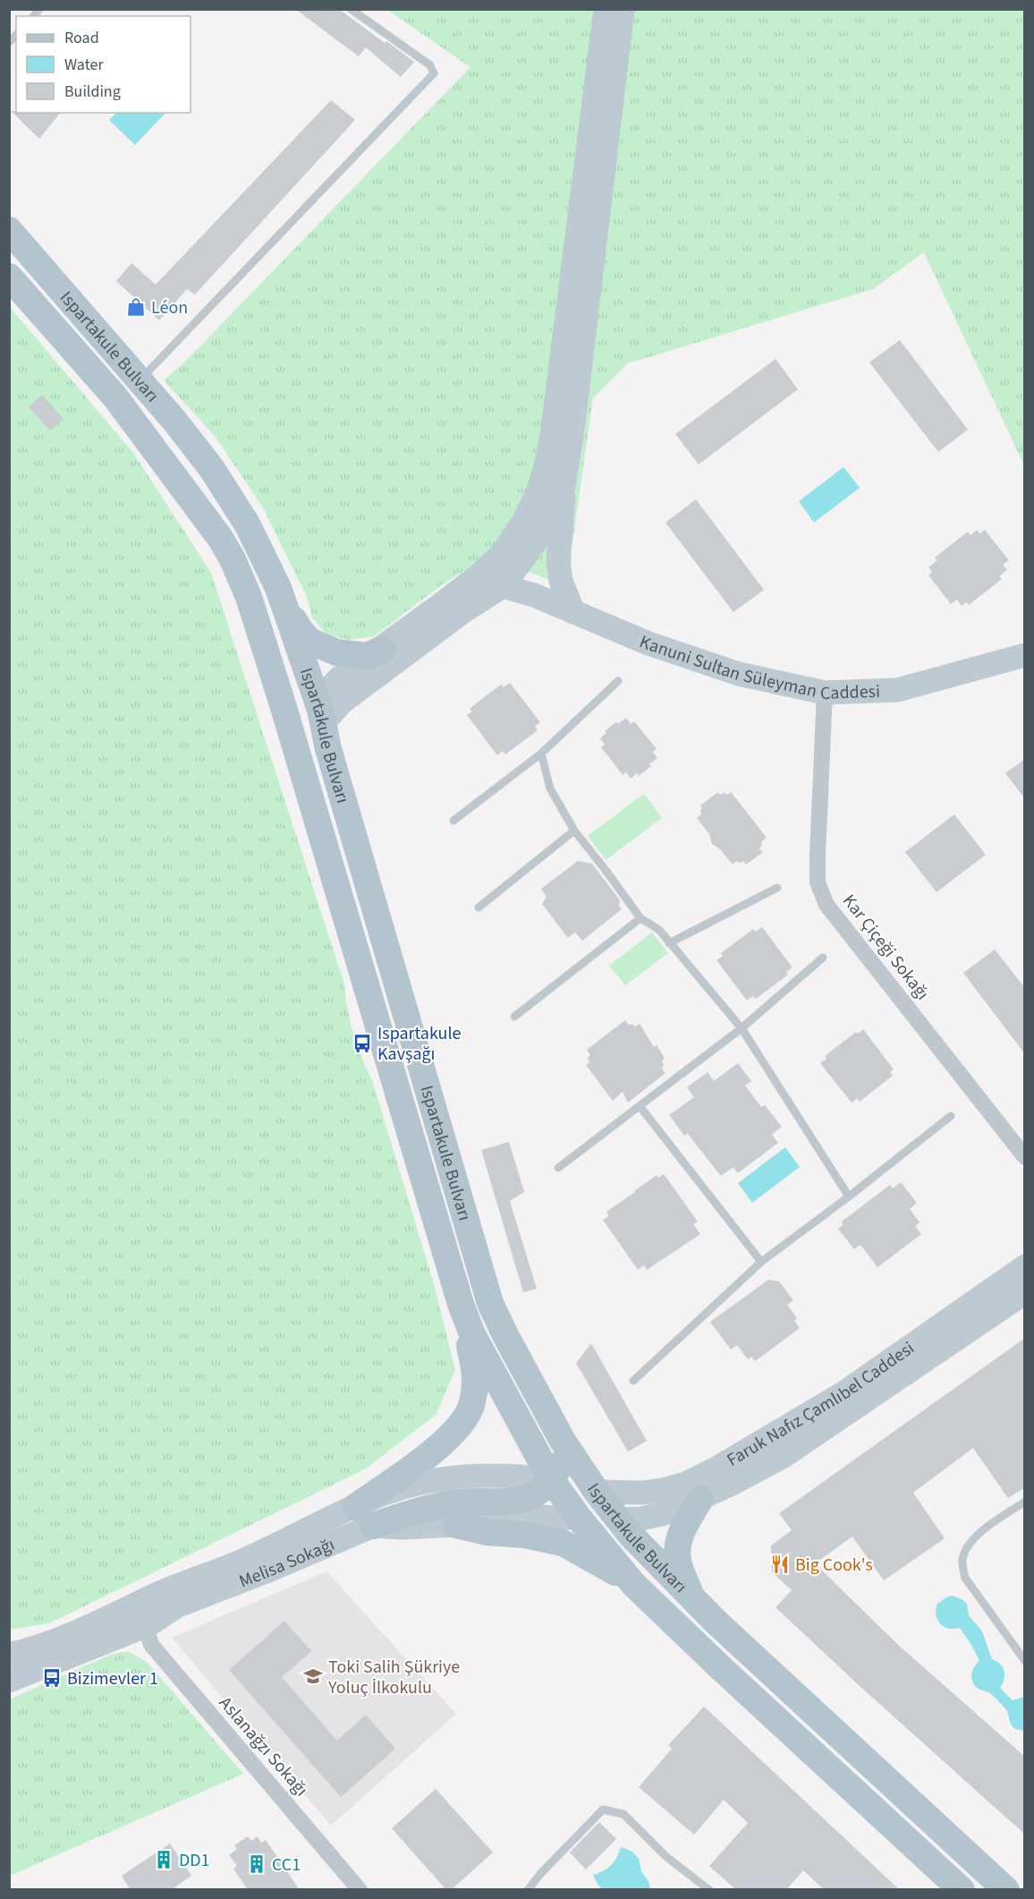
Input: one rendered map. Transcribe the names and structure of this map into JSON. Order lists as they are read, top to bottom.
{
  "streets": {
    "main road": ["Ispartakule Bulvarı"],
    "street": [
      "Kanuni Sultan Süleyman Caddesi",
      "Kar Çiçeği Sokağı",
      "Faruk Nafız Çamlıbel Caddesi",
      "Melisa Sokağı",
      "Aslanağzı Sokağı"
    ]
  },
  "crossings": [
    ["Ispartakule Bulvarı", "Faruk Nafız Çamlıbel Caddesi"],
    ["Ispartakule Bulvarı", "Melisa Sokağı"],
    ["Kanuni Sultan Süleyman Caddesi", "Kar Çiçeği Sokağı"],
    ["Melisa Sokağı", "Aslanağzı Sokağı"]
  ],
  "places": {
    "shop": ["Léon"],
    "bus stop": ["Ispartakule Kavşağı", "Bizimevler 1"],
    "restaurant": ["Big Cook's"],
    "school or university": ["Toki Salih Şükriye Yoluç İlkokulu"],
    "building": ["DD1", "CC1"]
  },
  "legend": ["Road", "Water", "Building"]
}
